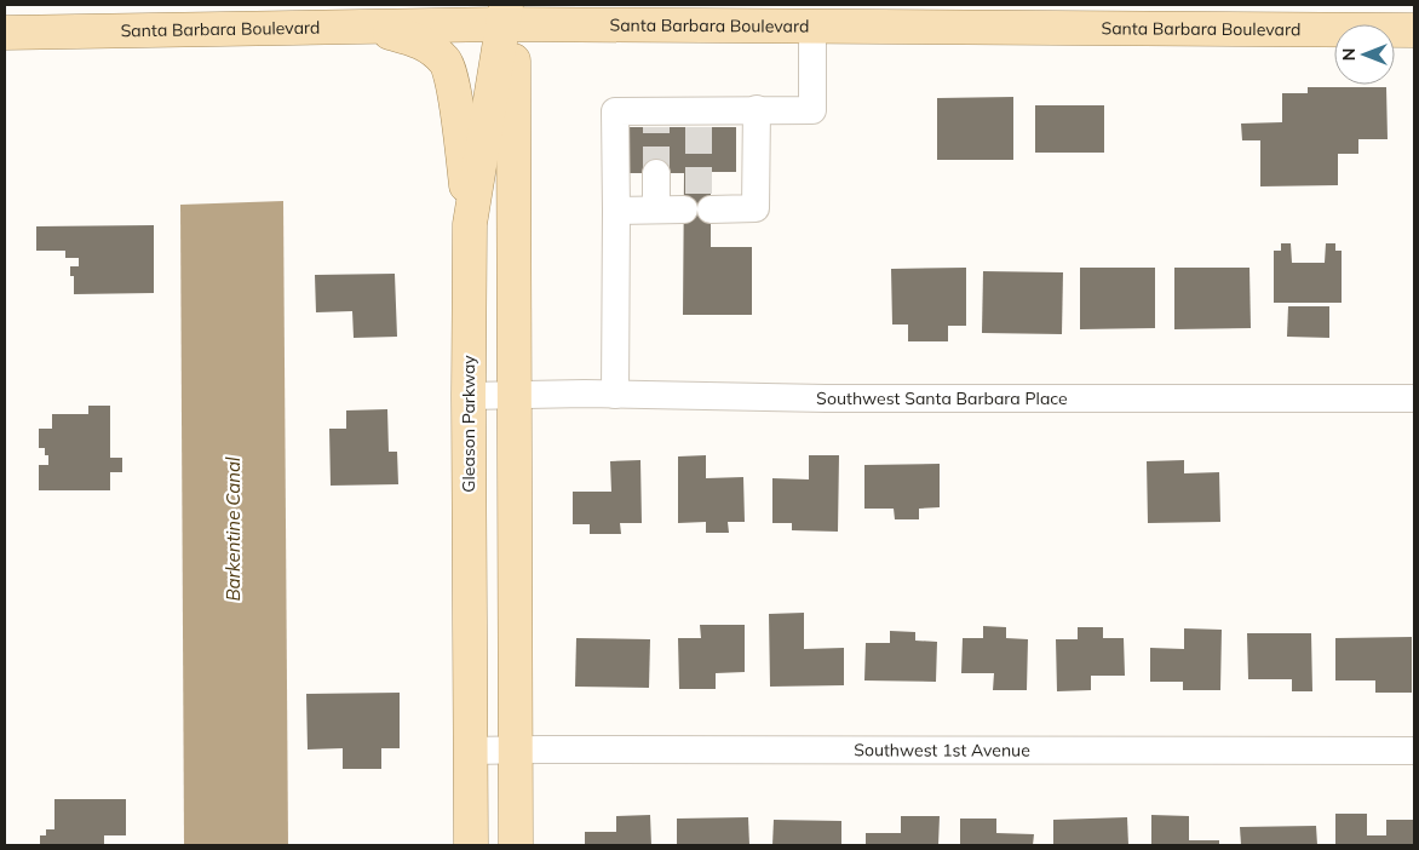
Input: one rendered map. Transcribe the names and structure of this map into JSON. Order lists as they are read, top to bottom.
{
  "streets": {
    "main road": ["Santa Barbara Boulevard", "Gleason Parkway"],
    "street": ["Southwest Santa Barbara Place", "Southwest 1st Avenue"]
  },
  "crossings": [
    ["Santa Barbara Boulevard", "Gleason Parkway"],
    ["Southwest Santa Barbara Place", "Gleason Parkway"],
    ["Gleason Parkway", "Southwest 1st Avenue"]
  ],
  "water": ["Barkentine Canal"],
  "north": "left"
}
